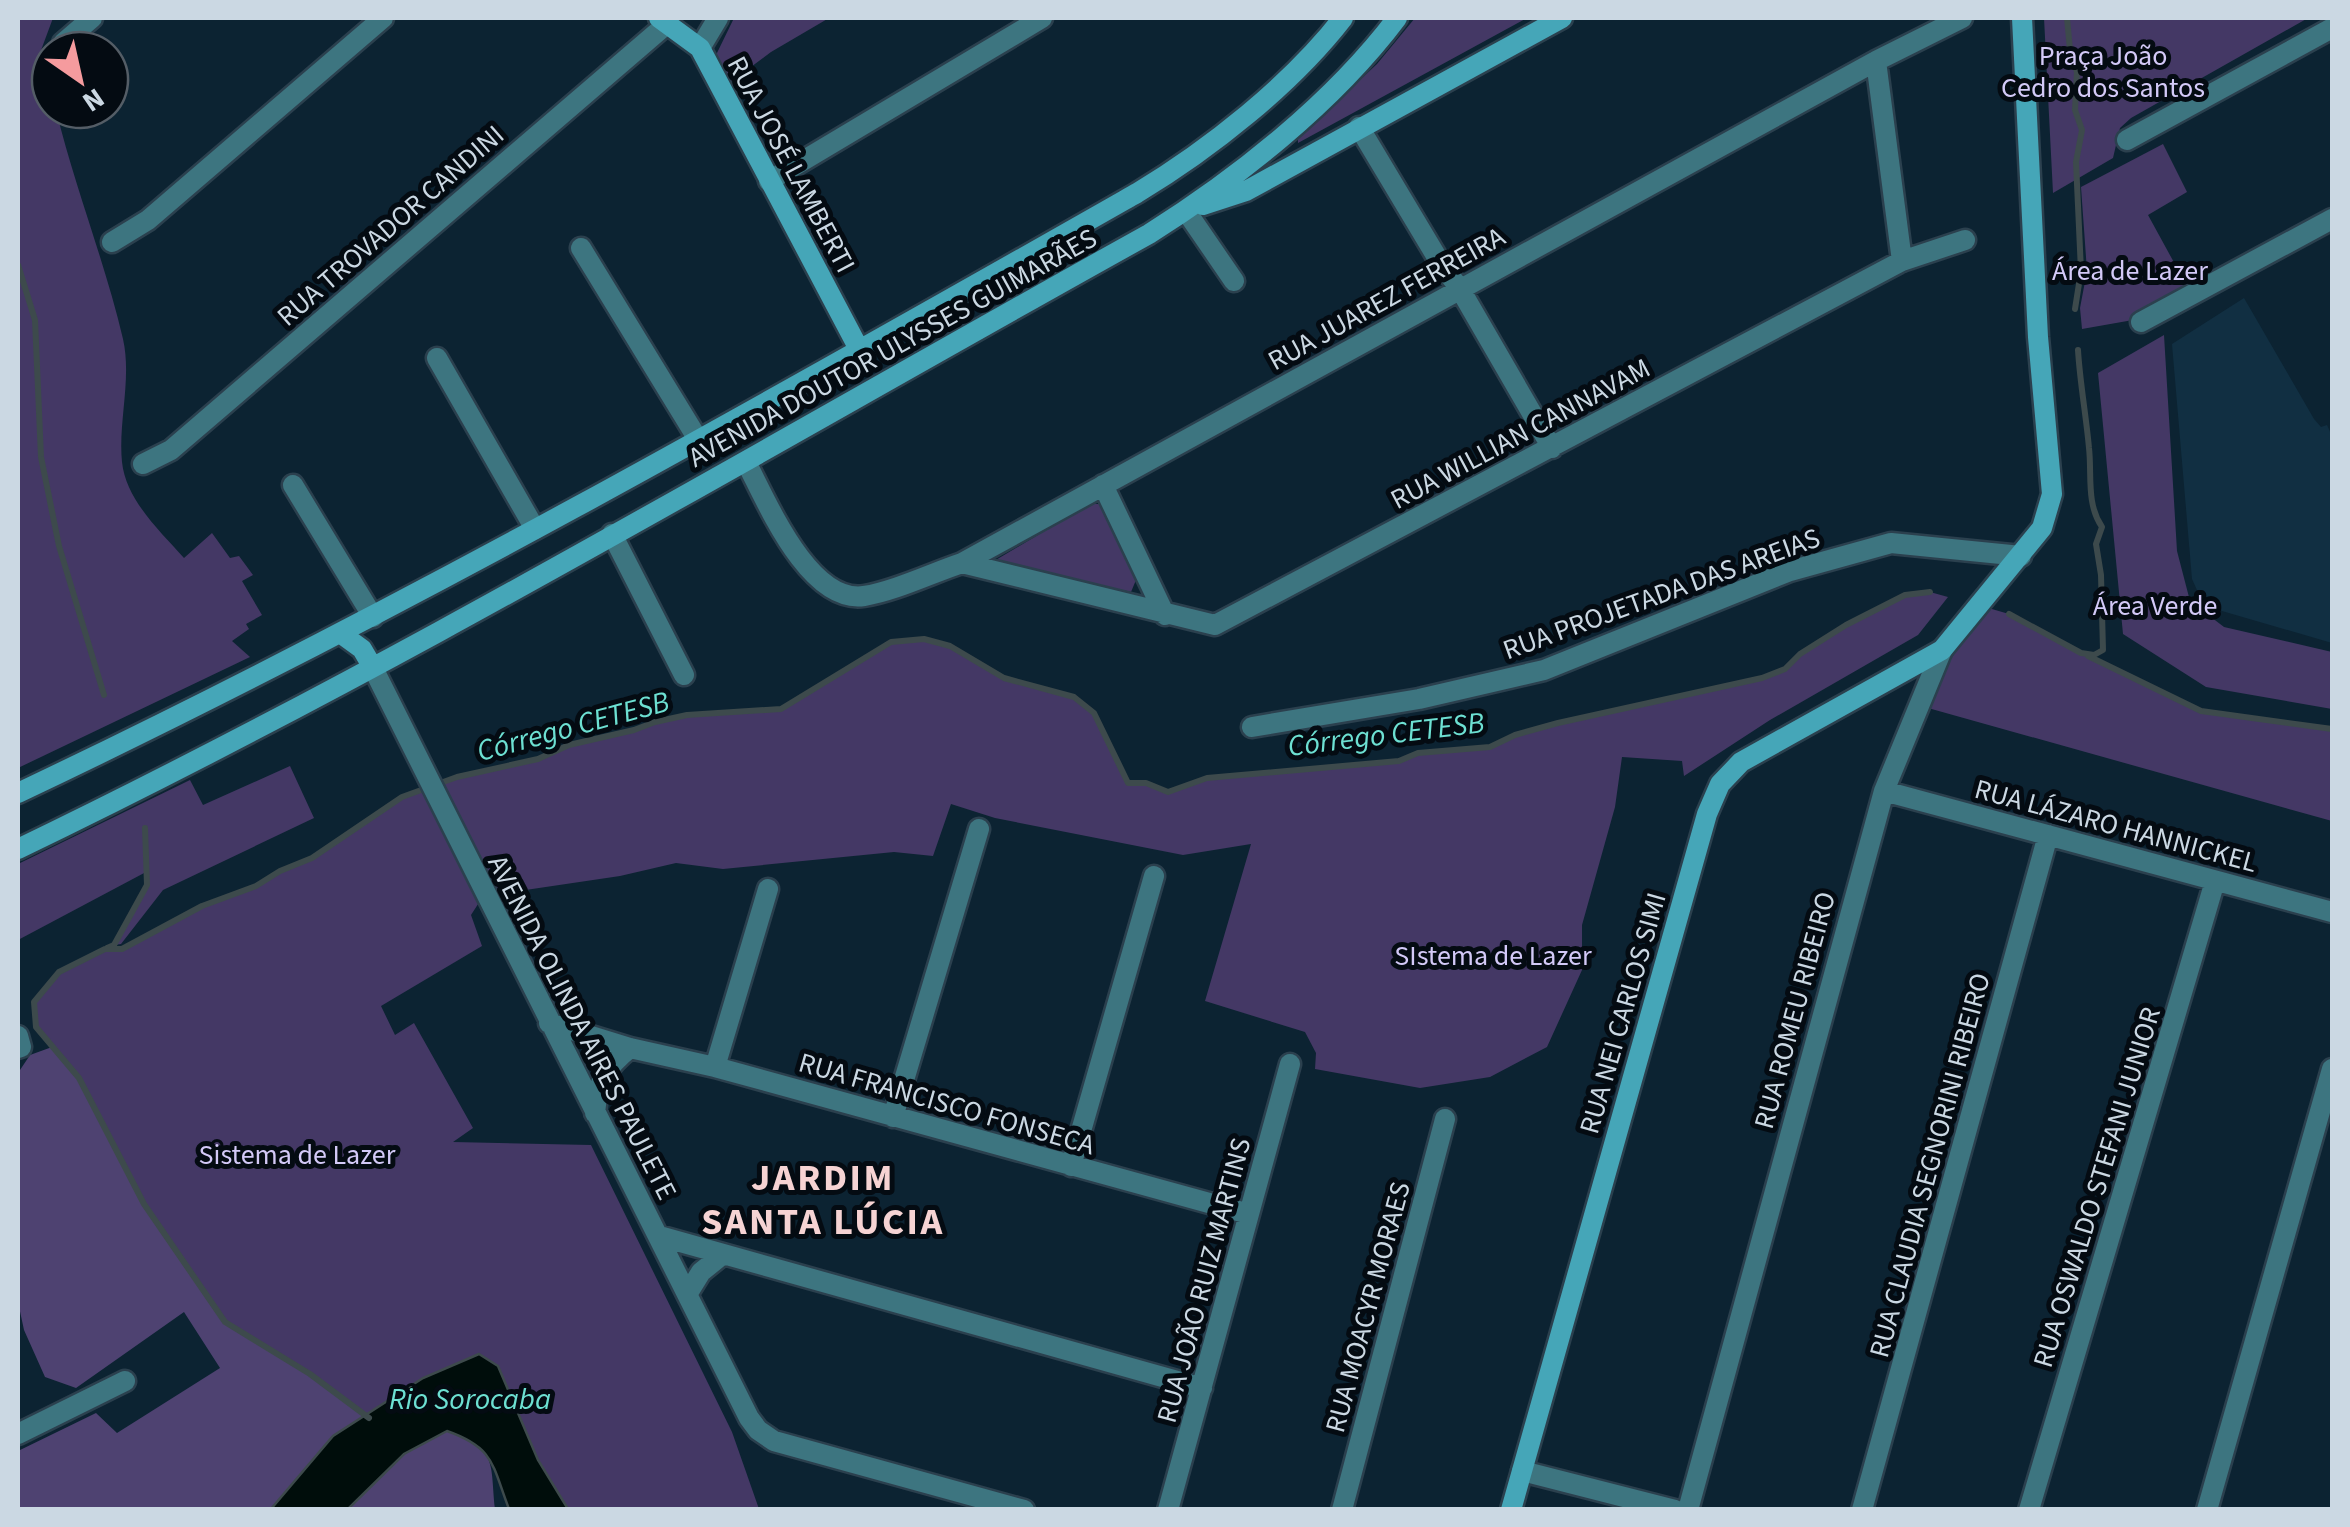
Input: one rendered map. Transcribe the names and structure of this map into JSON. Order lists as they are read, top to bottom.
{
  "streets": {
    "main road": [
      "RUA JOSÉ LAMBERTI",
      "AVENIDA DOUTOR ULYSSES GUIMARÃES",
      "RUA ROMEU RIBEIRO",
      "RUA NEI CARLOS SIMI"
    ],
    "street": [
      "RUA TROVADOR CANDINI",
      "RUA JUAREZ FERREIRA",
      "RUA WILLIAN CANNAVAM",
      "RUA PROJETADA DAS AREIAS",
      "RUA LÁZARO HANNICKEL",
      "AVENIDA OLINDA AIRES PAULETE",
      "RUA FRANCISCO FONSECA",
      "RUA CLAUDIA SEGNORINI RIBEIRO",
      "RUA OSWALDO STEFANI JUNIOR",
      "RUA JOÃO RUIZ MARTINS",
      "RUA MOACYR MORAES"
    ]
  },
  "crossings": [
    ["RUA JOSÉ LAMBERTI", "RUA TROVADOR CANDINI"],
    ["RUA JOSÉ LAMBERTI", "AVENIDA DOUTOR ULYSSES GUIMARÃES"],
    ["RUA JUAREZ FERREIRA", "AVENIDA DOUTOR ULYSSES GUIMARÃES"],
    ["RUA JUAREZ FERREIRA", "RUA WILLIAN CANNAVAM"],
    ["AVENIDA DOUTOR ULYSSES GUIMARÃES", "AVENIDA OLINDA AIRES PAULETE"],
    ["RUA PROJETADA DAS AREIAS", "RUA ROMEU RIBEIRO"],
    ["RUA LÁZARO HANNICKEL", "RUA ROMEU RIBEIRO"],
    ["RUA LÁZARO HANNICKEL", "RUA CLAUDIA SEGNORINI RIBEIRO"],
    ["RUA LÁZARO HANNICKEL", "RUA OSWALDO STEFANI JUNIOR"],
    ["RUA ROMEU RIBEIRO", "RUA NEI CARLOS SIMI"],
    ["AVENIDA OLINDA AIRES PAULETE", "RUA FRANCISCO FONSECA"],
    ["RUA FRANCISCO FONSECA", "RUA JOÃO RUIZ MARTINS"]
  ],
  "districts": ["JARDIM SANTA LÚCIA"],
  "water": ["Córrego CETESB", "Rio Sorocaba"],
  "parks": [
    "Praça João Cedro dos Santos",
    "Área de Lazer",
    "Área Verde",
    "SIstema de Lazer",
    "Sistema de Lazer"
  ],
  "north": "bottom right"
}
